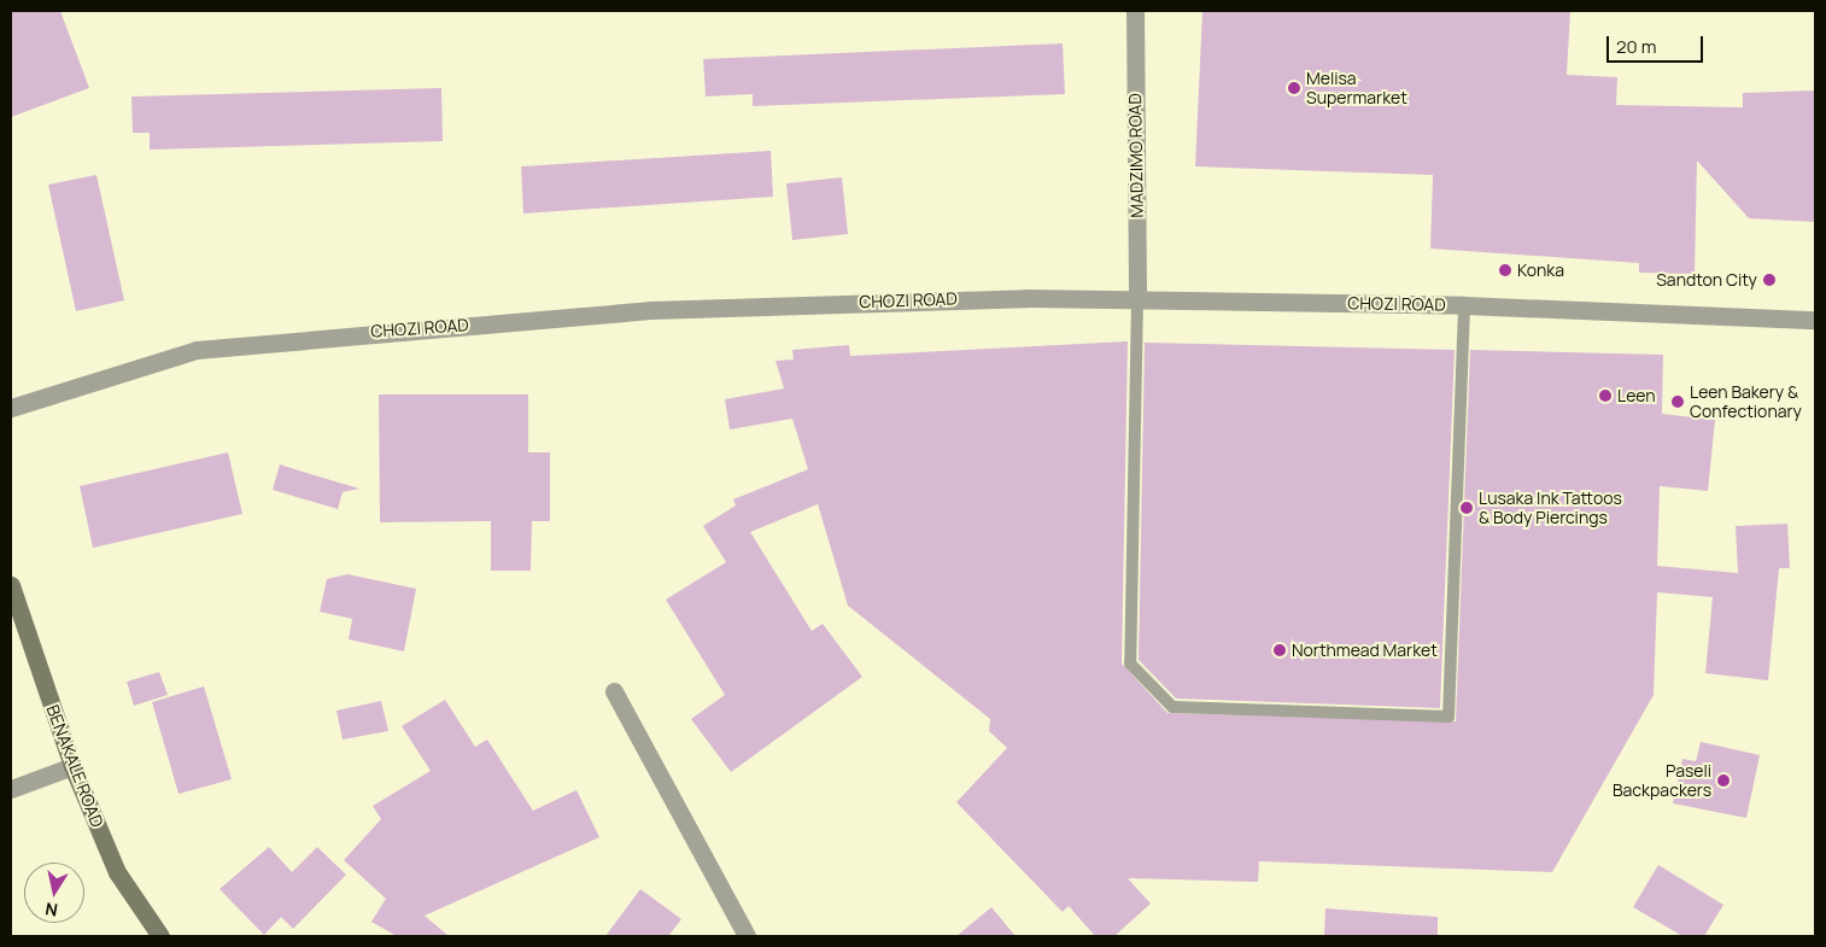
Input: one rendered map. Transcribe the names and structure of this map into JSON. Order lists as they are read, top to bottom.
{
  "streets": {
    "street": ["MADZIMO ROAD", "CHOZI ROAD", "BENAKALE ROAD"]
  },
  "crossings": [
    ["MADZIMO ROAD", "CHOZI ROAD"]
  ],
  "places": [
    "Melisa Supermarket",
    "Konka",
    "Sandton City",
    "Leen",
    "Leen Bakery & Confectionary",
    "Lusaka Ink Tattoos & Body Piercings",
    "Northmead Market",
    "Paseli Backpackers"
  ],
  "scale_bar": "20 m",
  "north": "bottom"
}
